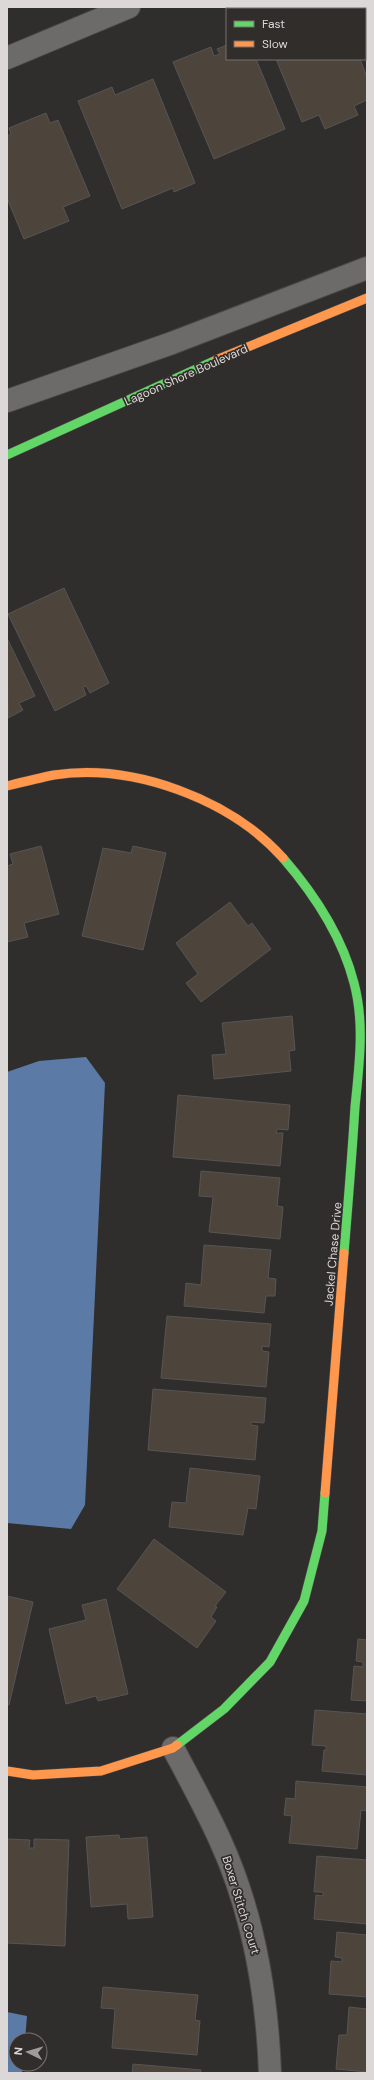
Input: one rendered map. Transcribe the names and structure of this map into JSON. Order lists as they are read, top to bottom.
{
  "streets": {
    "street": ["Lagoon Shore Boulevard", "Jackel Chase Drive", "Boxer Stitch Court"]
  },
  "crossings": [
    ["Jackel Chase Drive", "Boxer Stitch Court"]
  ],
  "legend": ["Fast", "Slow"],
  "north": "left"
}
